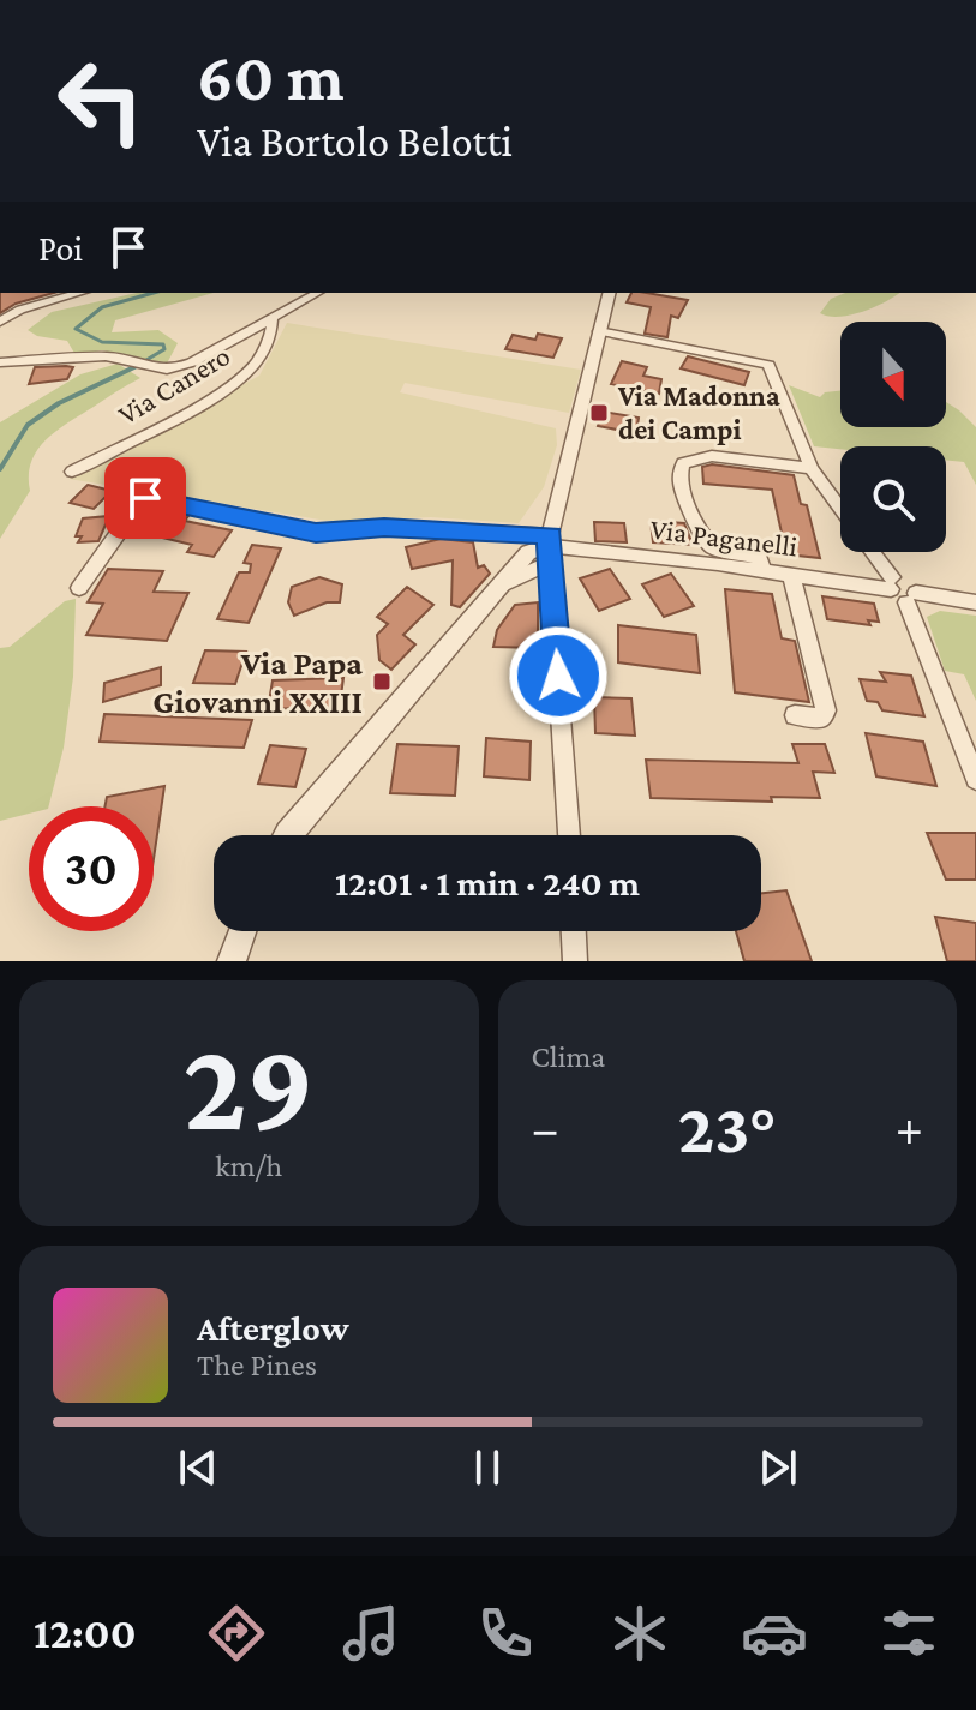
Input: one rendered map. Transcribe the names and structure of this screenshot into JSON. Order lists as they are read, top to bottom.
{
  "streets": {
    "street": ["Via Canero", "Via Paganelli"]
  },
  "places": {
    "transit": ["Via Madonna dei Campi", "Via Papa Giovanni XXIII"]
  },
  "north": "bottom",
  "page": {
    "turn": ["60 m", "Via Bortolo Belotti"],
    "then": "Poi",
    "limit": "30",
    "trip": "12:01 · 1 min · 240 m",
    "tile": [
      ["29", "km/h"],
      "Clima"
    ],
    "heat": ["−", "23°", "+"],
    "song": ["Afterglow", "The Pines"],
    "tabs": "12:00"
  }
}
